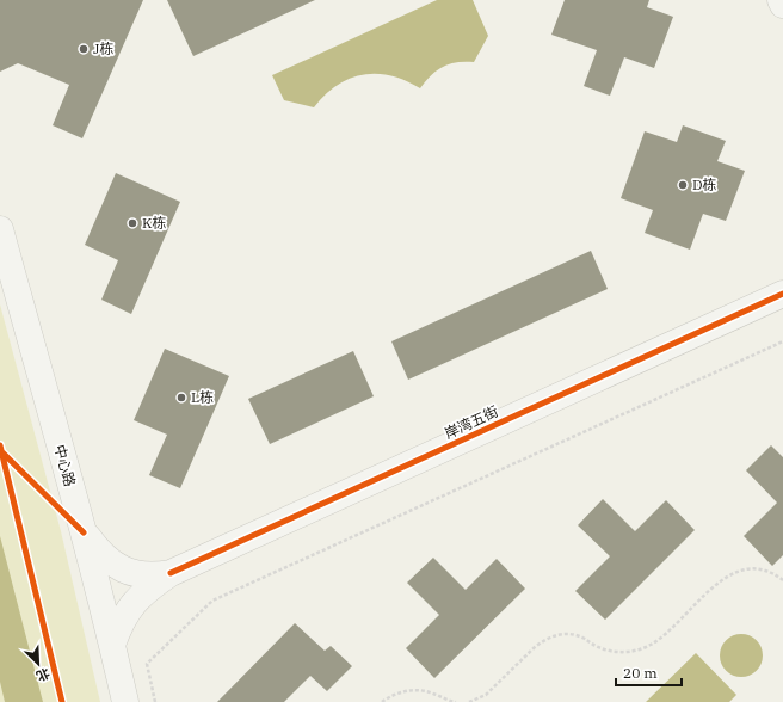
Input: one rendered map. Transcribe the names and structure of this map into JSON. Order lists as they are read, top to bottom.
{
  "streets": {
    "main road": ["岸湾五街", "中心路"]
  },
  "places": [
    "J栋",
    "D栋",
    "K栋",
    "L栋"
  ],
  "scale_bar": "20 m",
  "north": "bottom right"
}
